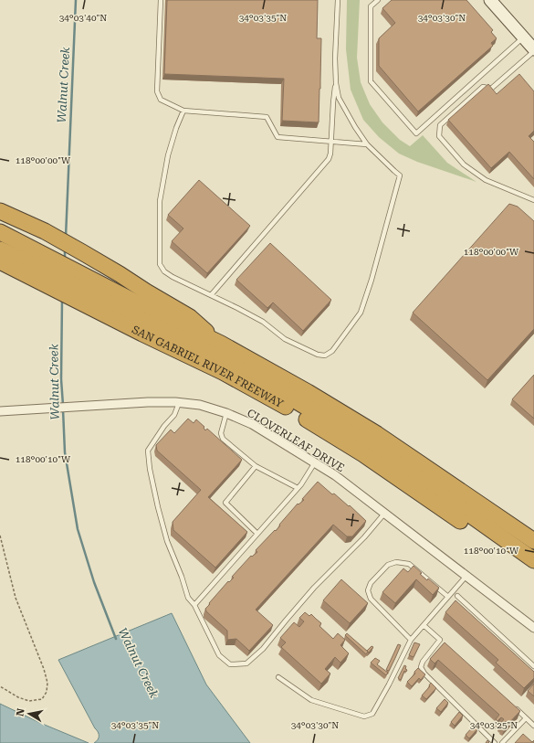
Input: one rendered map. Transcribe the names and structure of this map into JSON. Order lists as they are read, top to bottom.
{
  "streets": {
    "highway": ["SAN GABRIEL RIVER FREEWAY"],
    "street": ["CLOVERLEAF DRIVE"]
  },
  "water": ["Walnut Creek"],
  "north": "left",
  "coordinates": [
    "34°03'40\"N",
    "34°03'35\"N",
    "34°03'30\"N",
    "118°00'00\"W",
    "118°00'10\"W",
    "34°03'25\"N"
  ]
}
